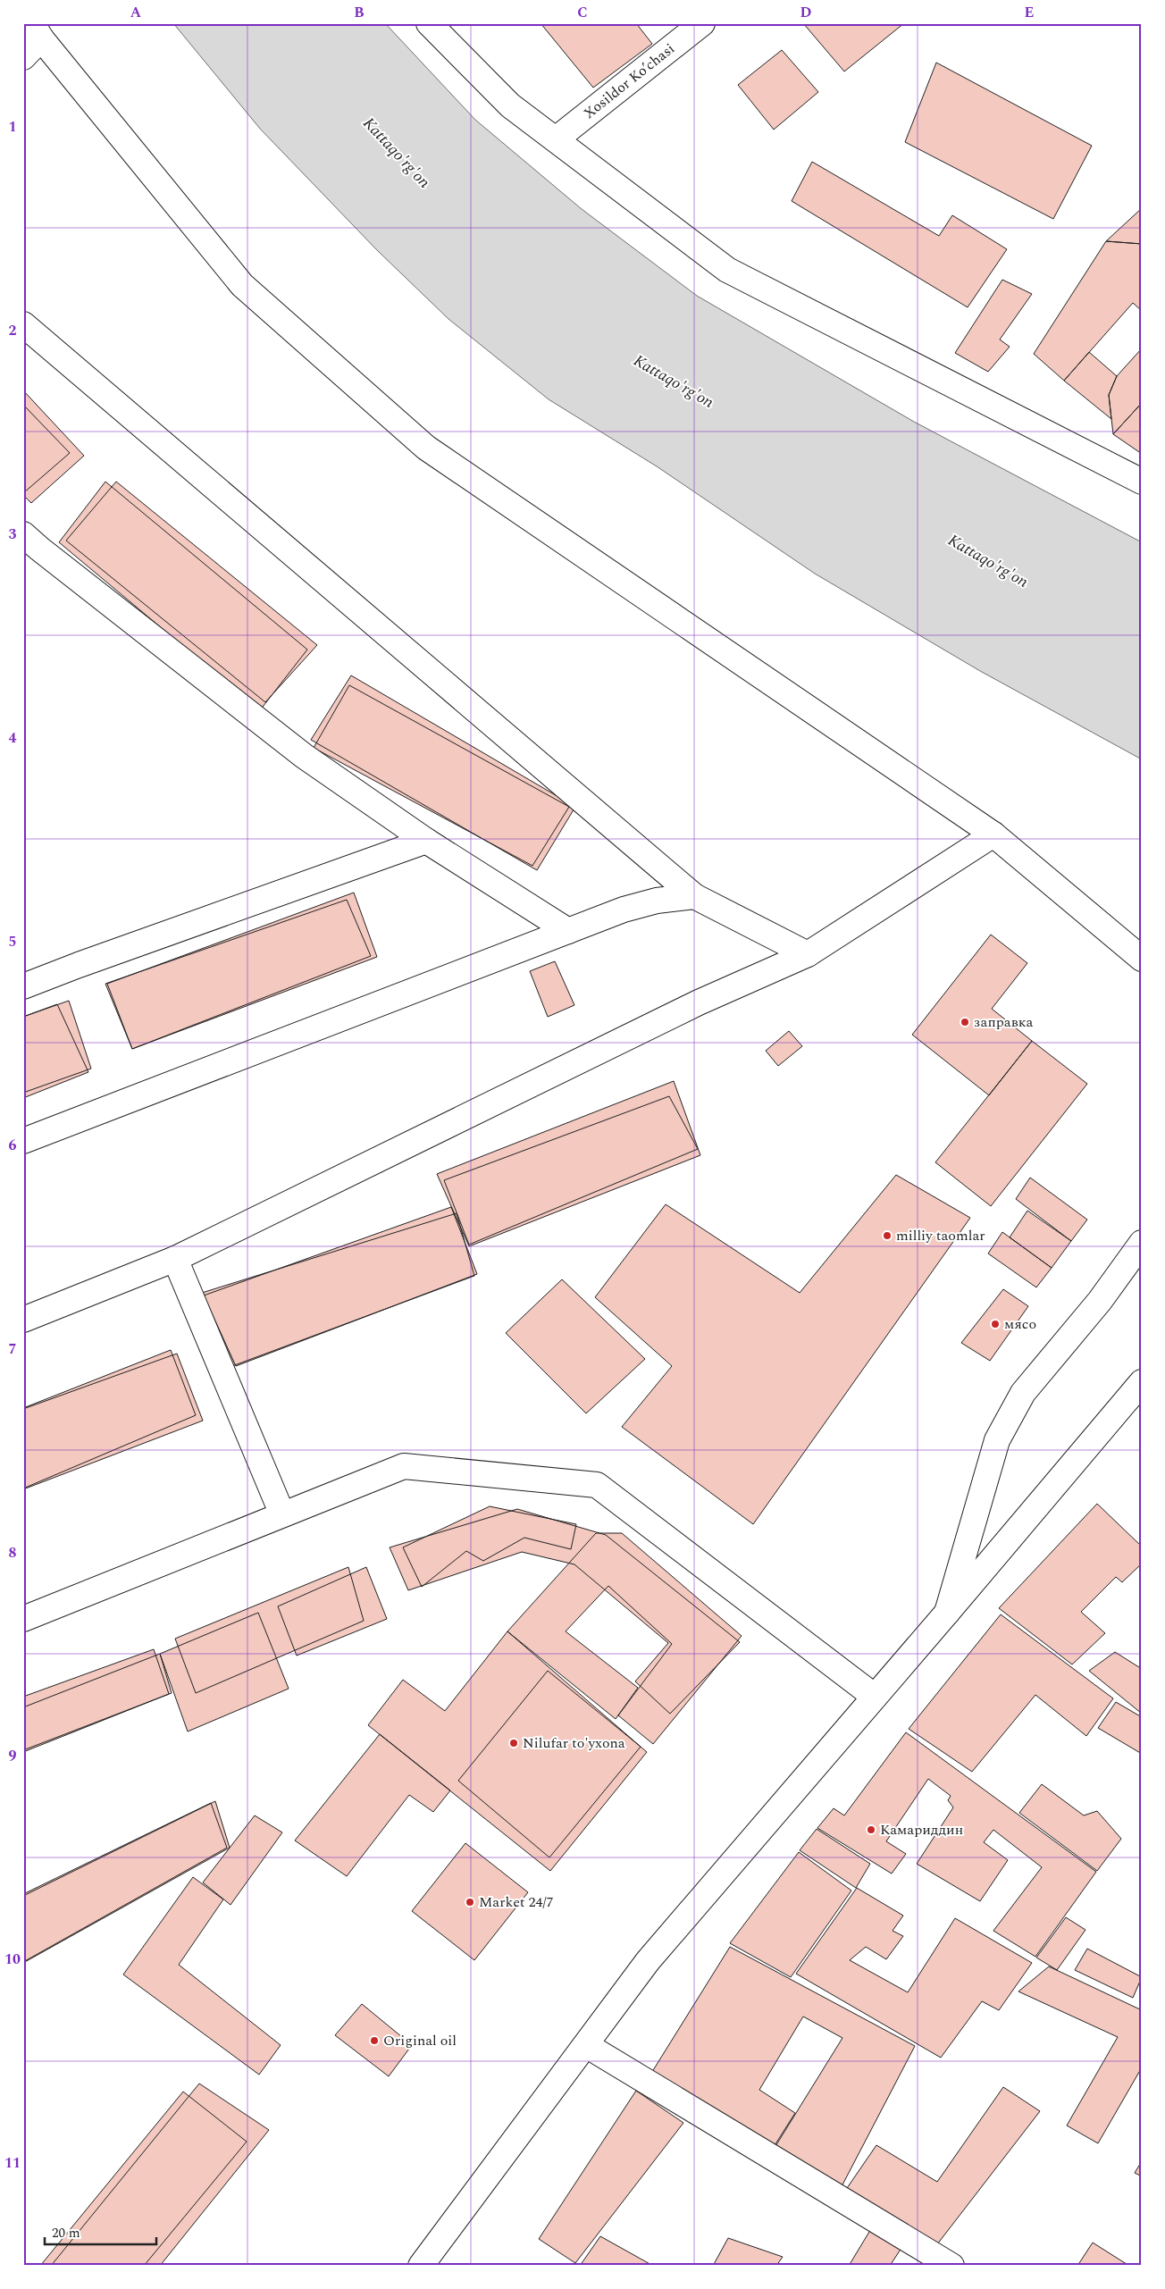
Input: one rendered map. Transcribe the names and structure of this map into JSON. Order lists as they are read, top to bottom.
{
  "streets": {
    "street": ["Xosildor Ko’chasi"]
  },
  "water": ["Kattaqo'rg'on"],
  "places": [
    "заправка",
    "milliy taomlar",
    "мясо",
    "Nilufar to'yxona",
    "Камариддин",
    "Market 24/7",
    "Original oil"
  ],
  "scale_bar": "20 m",
  "grid": {
    "columns": [
      "A",
      "B",
      "C",
      "D",
      "E"
    ],
    "rows": [
      "1",
      "2",
      "3",
      "4",
      "5",
      "6",
      "7",
      "8",
      "9",
      "10",
      "11"
    ]
  }
}
